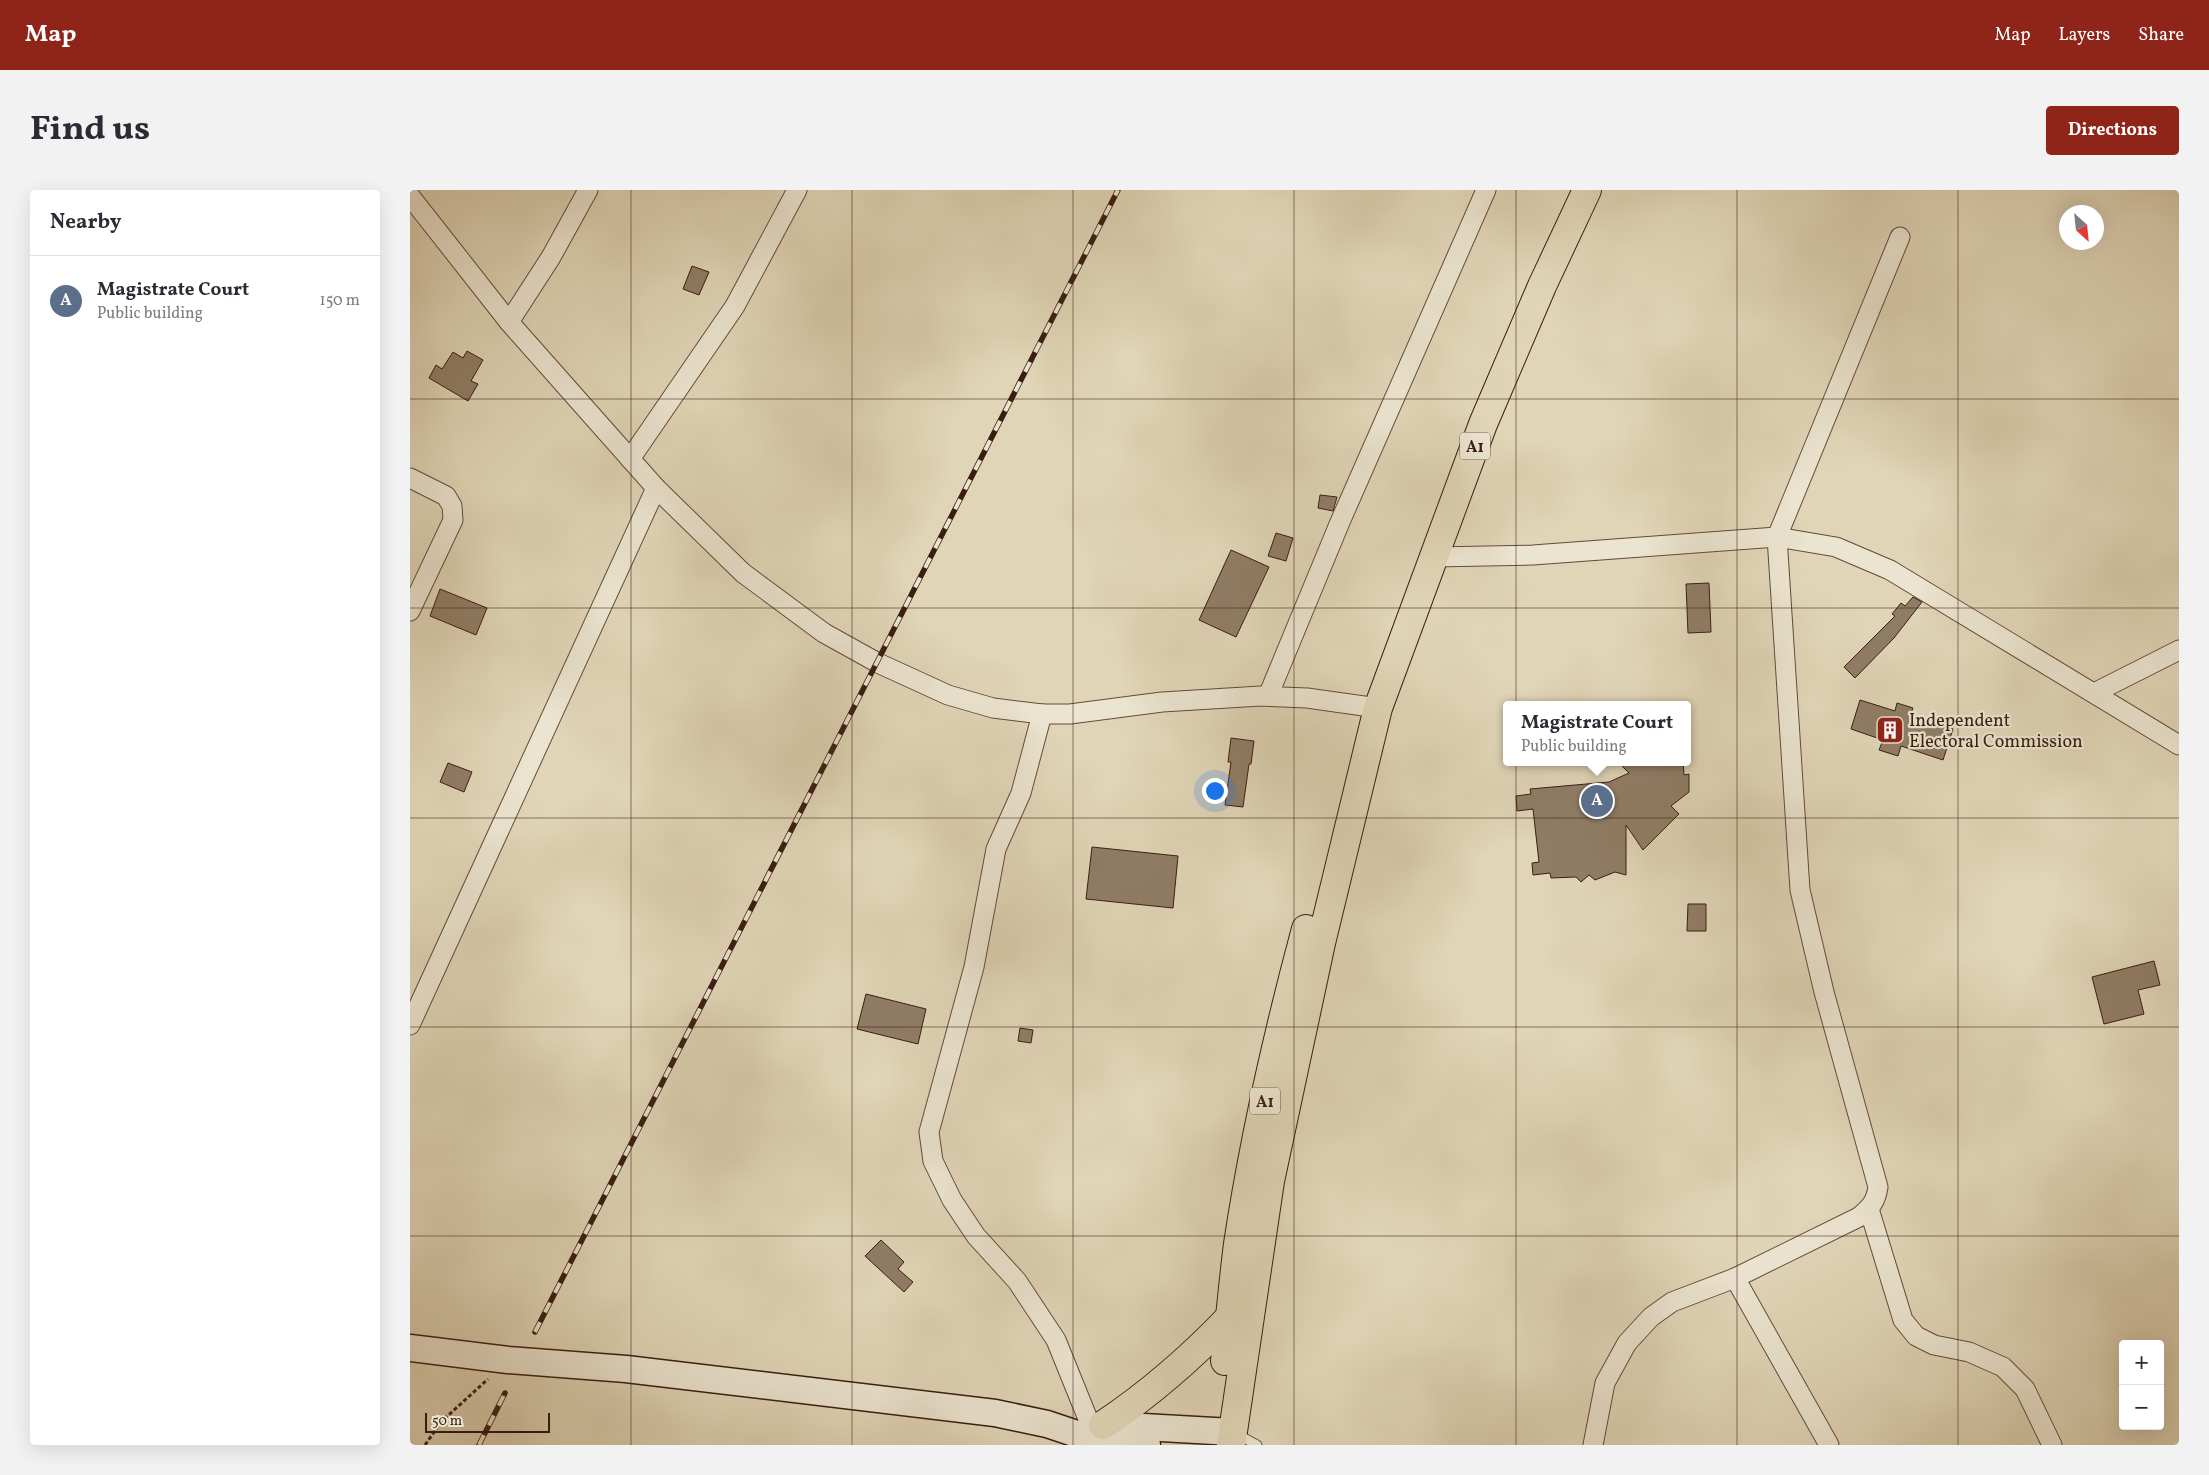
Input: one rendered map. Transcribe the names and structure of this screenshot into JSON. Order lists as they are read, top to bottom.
{
  "streets": {
    "highway": ["A1"]
  },
  "places": {
    "building": ["Independent Electoral Commission"]
  },
  "scale_bar": "50 m",
  "north": "bottom right",
  "page": {
    "header": "Map",
    "nav": ["Map", "Layers", "Share"],
    "title": "Find us",
    "buttons": "Directions",
    "heading": "Nearby",
    "list": [
      {
        "mark": "A",
        "name": "Magistrate Court",
        "note": "Public building",
        "value": "150 m"
      }
    ],
    "popup": ["Magistrate Court", "Public building"],
    "pins": "A",
    "map_buttons": ["+", "−"],
    "scale": "50 m"
  }
}
